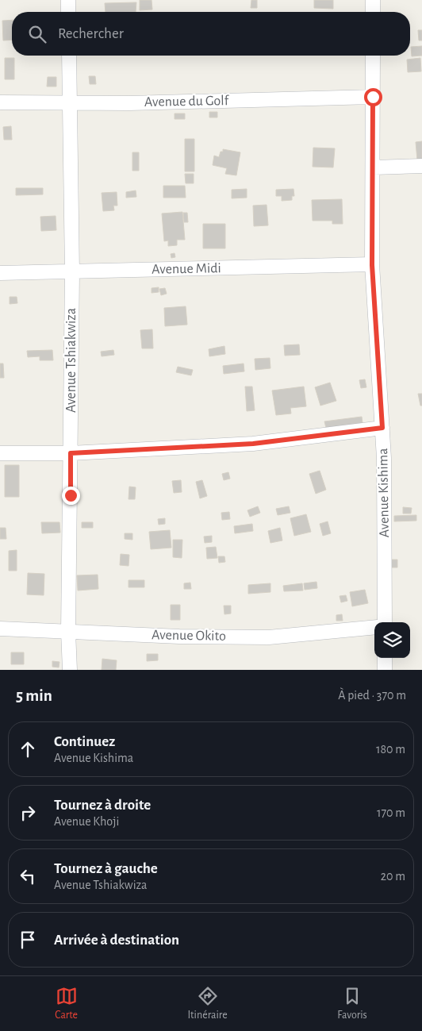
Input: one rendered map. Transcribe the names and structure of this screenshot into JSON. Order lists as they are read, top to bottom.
{
  "streets": {
    "street": [
      "Avenue du Golf",
      "Avenue Midi",
      "Avenue Tshiakwiza",
      "Avenue Kishima",
      "Avenue Okito"
    ]
  },
  "crossings": [
    ["Avenue du Golf", "Avenue Tshiakwiza"],
    ["Avenue du Golf", "Avenue Kishima"],
    ["Avenue Midi", "Avenue Tshiakwiza"],
    ["Avenue Midi", "Avenue Kishima"],
    ["Avenue Tshiakwiza", "Avenue Okito"]
  ],
  "page": {
    "search": "Rechercher",
    "heading": ["5 min", "À pied · 370 m"],
    "list": [
      ["Continuez", "Avenue Kishima", "180 m"],
      ["Tournez à droite", "Avenue Khoji", "170 m"],
      ["Tournez à gauche", "Avenue Tshiakwiza", "20 m"],
      "Arrivée à destination"
    ],
    "nav": ["Carte", "Itinéraire", "Favoris"]
  }
}
